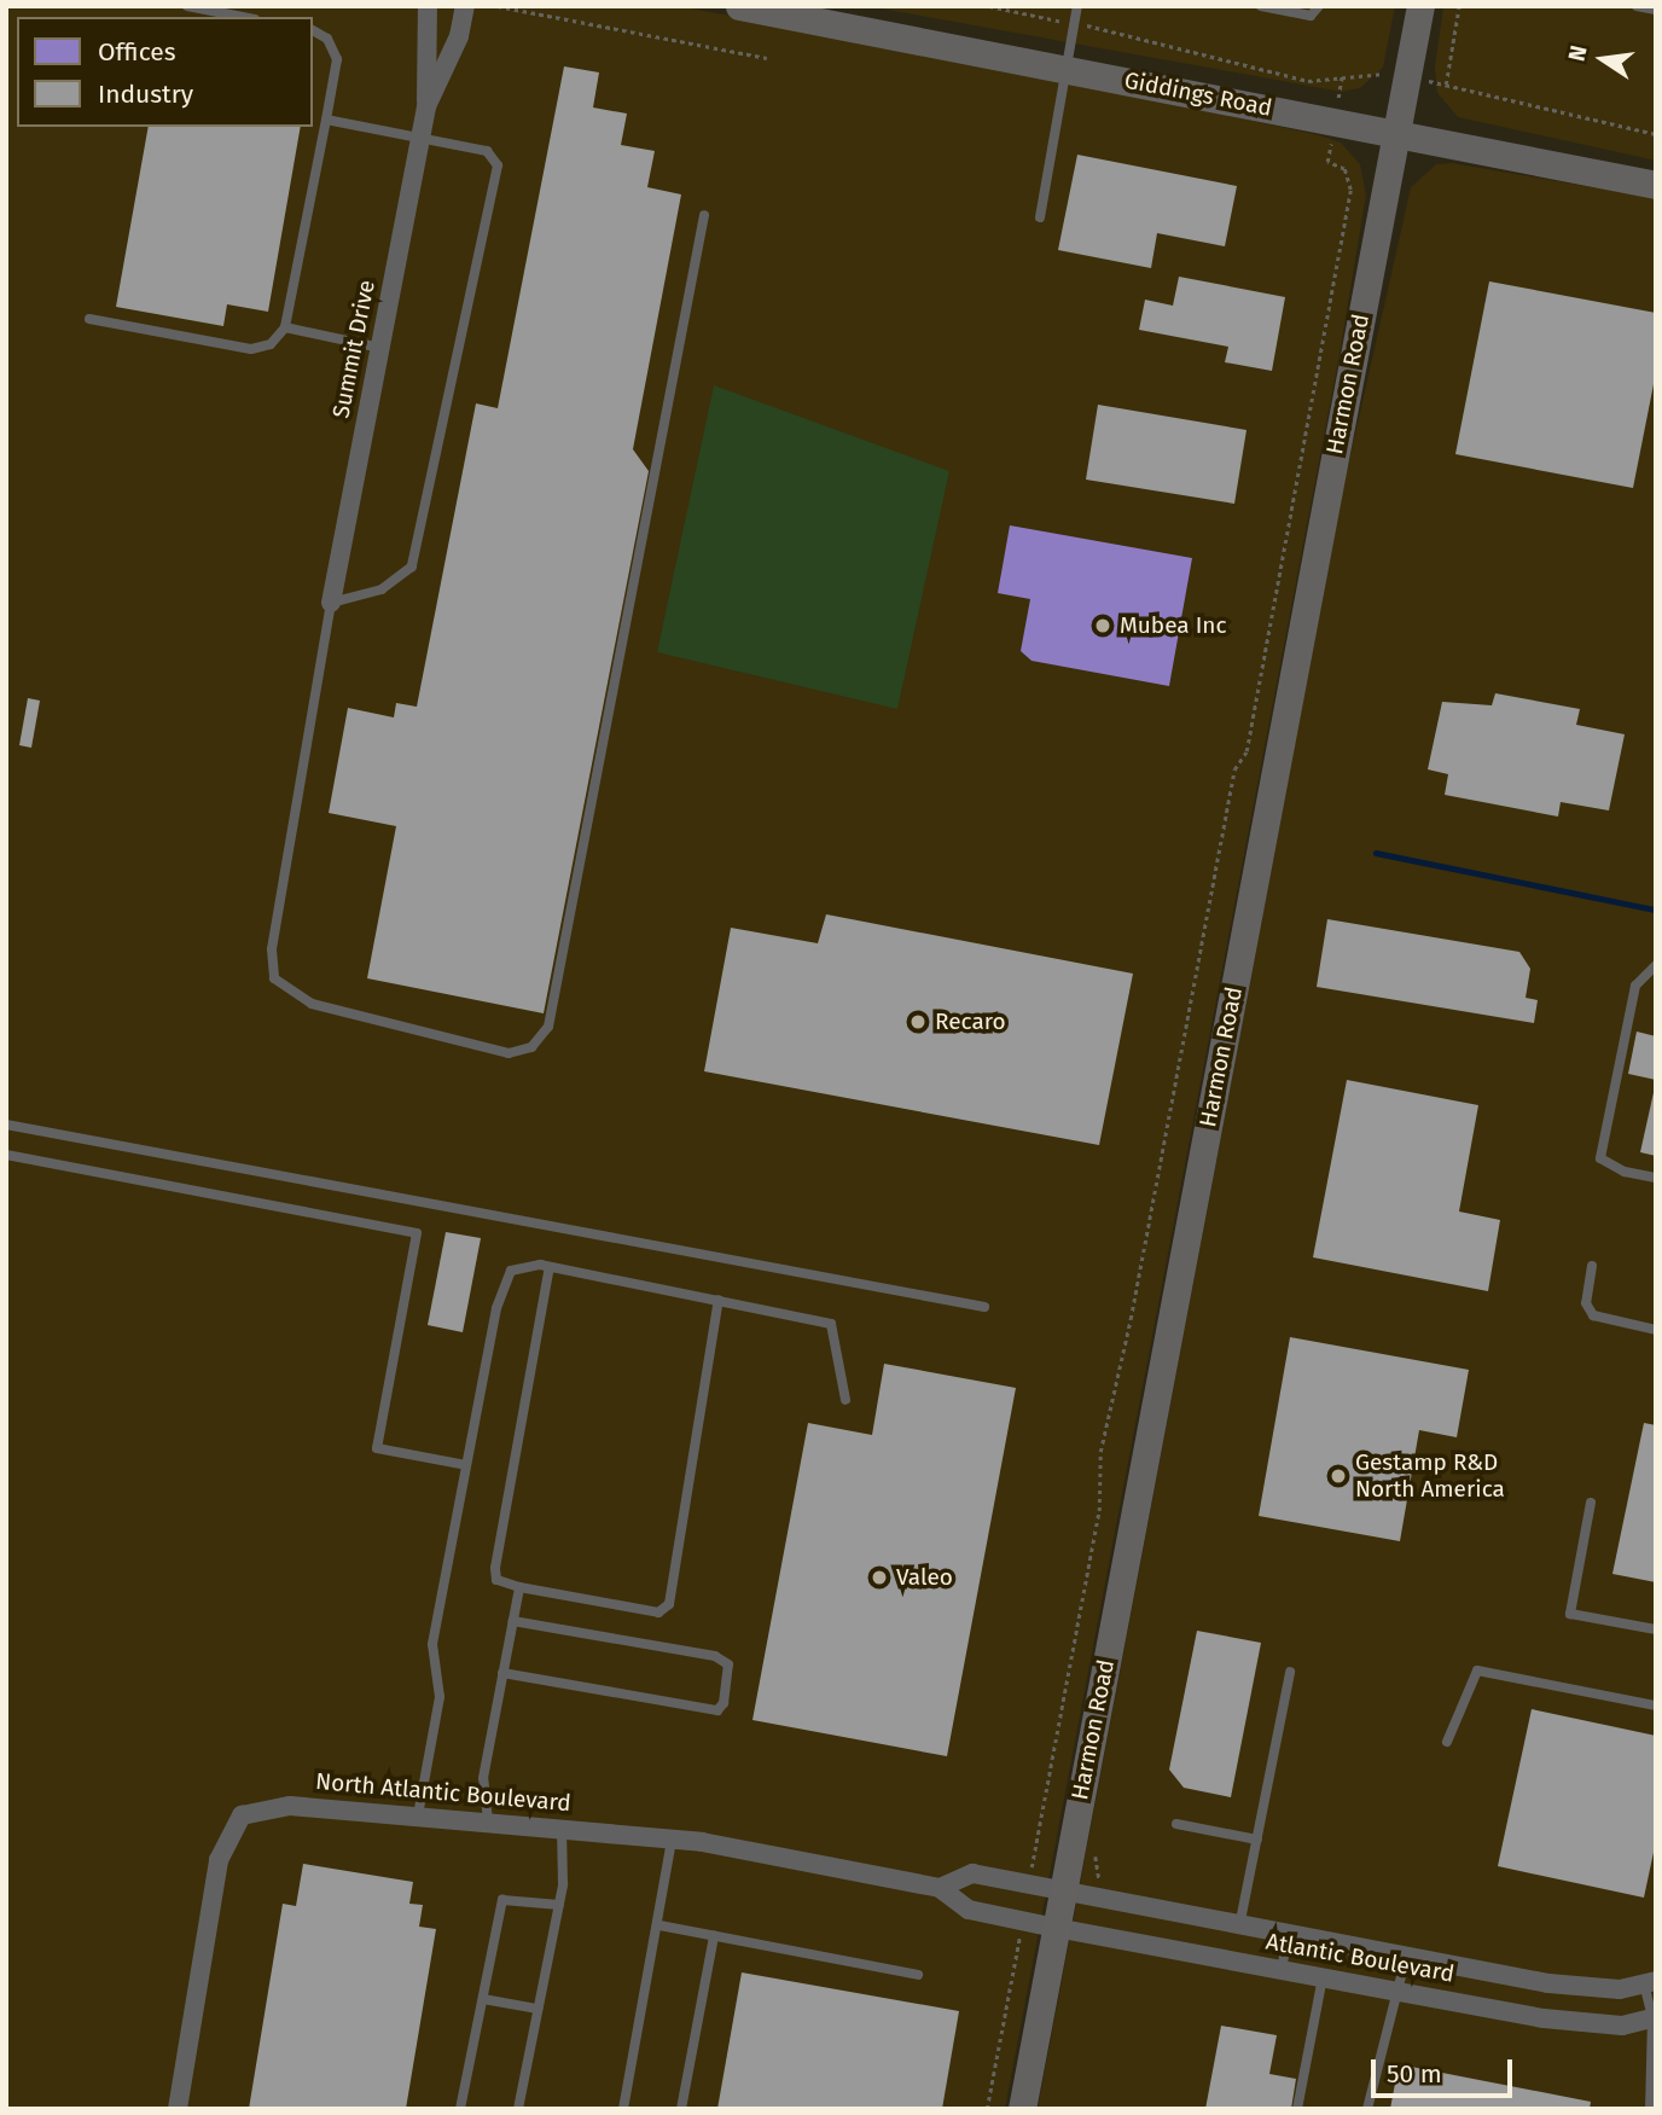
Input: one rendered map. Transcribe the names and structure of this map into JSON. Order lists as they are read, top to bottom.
{
  "streets": {
    "street": [
      "Giddings Road",
      "Summit Drive",
      "Harmon Road",
      "North Atlantic Boulevard",
      "Atlantic Boulevard"
    ]
  },
  "crossings": [
    ["Giddings Road", "Harmon Road"],
    ["Harmon Road", "North Atlantic Boulevard"],
    ["Harmon Road", "Atlantic Boulevard"],
    ["North Atlantic Boulevard", "Atlantic Boulevard"]
  ],
  "places": [
    "Mubea Inc",
    "Recaro",
    "Gestamp R&D North America",
    "Valeo"
  ],
  "legend": ["Offices", "Industry"],
  "scale_bar": "50 m",
  "north": "left"
}
